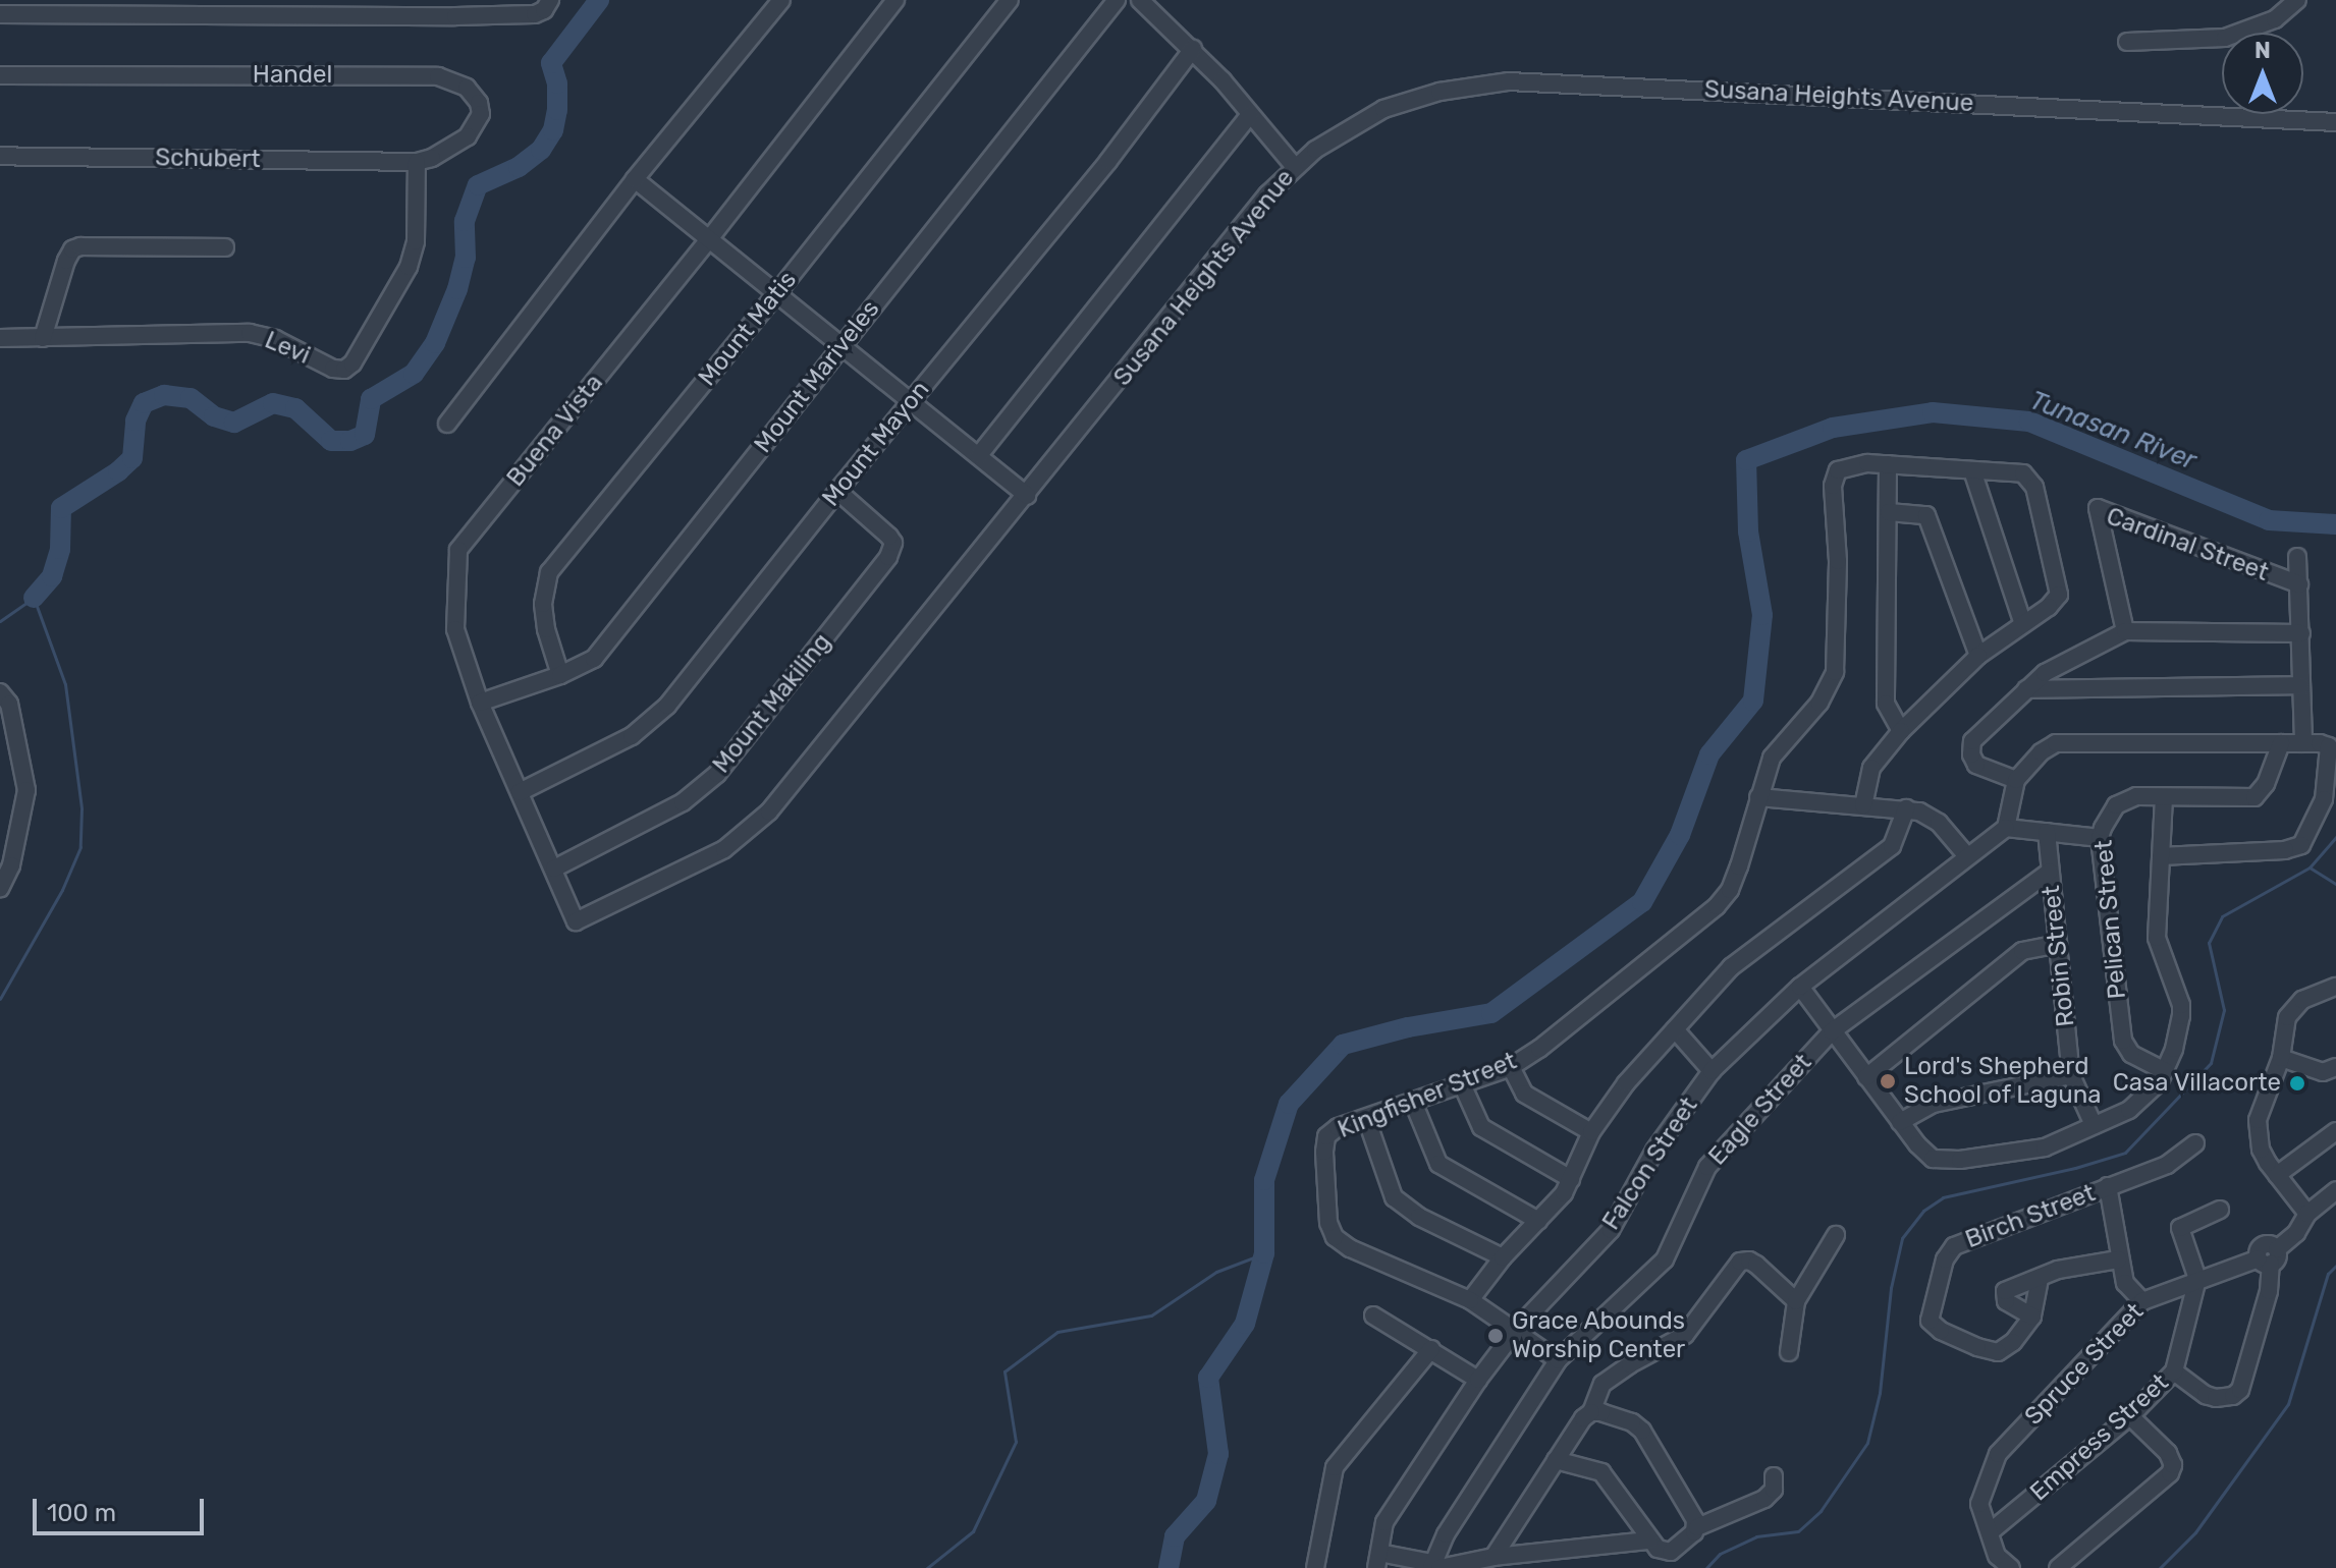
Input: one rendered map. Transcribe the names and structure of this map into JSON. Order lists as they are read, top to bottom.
{
  "streets": {
    "street": [
      "Handel",
      "Susana Heights Avenue",
      "Schubert",
      "Mount Matis",
      "Levi",
      "Mount Mariveles",
      "Buena Vista",
      "Mount Mayon",
      "Cardinal Street",
      "Mount Makiling",
      "Pelican Street",
      "Robin Street",
      "Kingfisher Street",
      "Eagle Street",
      "Falcon Street",
      "Birch Street",
      "Spruce Street",
      "Empress Street"
    ]
  },
  "crossings": [
    ["Handel", "Schubert"],
    ["Handel", "Levi"],
    ["Susana Heights Avenue", "Buena Vista"],
    ["Schubert", "Levi"],
    ["Mount Matis", "Mount Mariveles"],
    ["Mount Mariveles", "Buena Vista"],
    ["Buena Vista", "Mount Mayon"],
    ["Buena Vista", "Mount Makiling"],
    ["Mount Mayon", "Mount Makiling"],
    ["Robin Street", "Eagle Street"],
    ["Kingfisher Street", "Eagle Street"],
    ["Kingfisher Street", "Falcon Street"],
    ["Spruce Street", "Empress Street"]
  ],
  "water": ["Tunasan River"],
  "places": ["Lord's Shepherd School of Laguna", "Casa Villacorte", "Grace Abounds Worship Center"],
  "scale_bar": "100 m",
  "north": "top"
}
